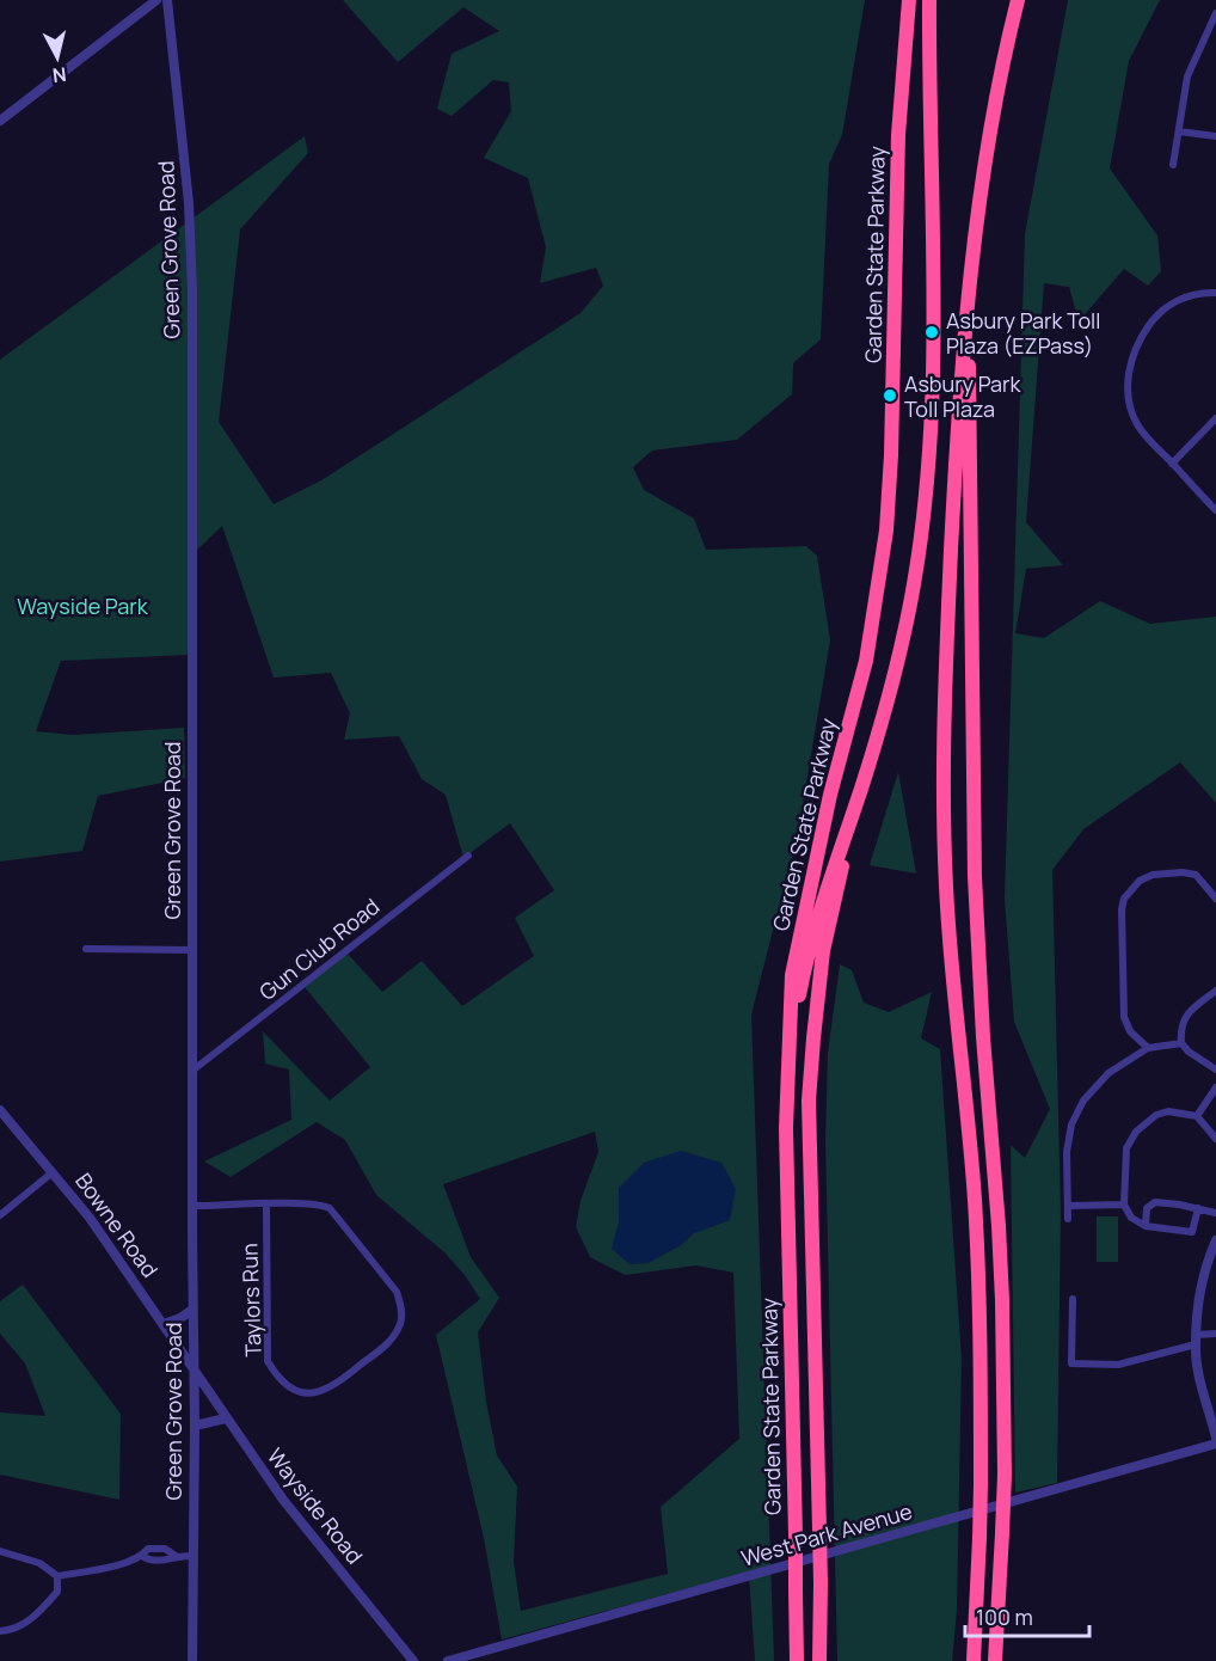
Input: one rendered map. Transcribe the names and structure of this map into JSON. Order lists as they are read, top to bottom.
{
  "streets": {
    "highway": ["Garden State Parkway"],
    "street": [
      "Green Grove Road",
      "Gun Club Road",
      "Bowne Road",
      "Taylors Run",
      "Wayside Road",
      "West Park Avenue"
    ]
  },
  "crossings": [
    ["Green Grove Road", "Gun Club Road"],
    ["Green Grove Road", "Bowne Road"],
    ["Green Grove Road", "Taylors Run"],
    ["Green Grove Road", "Wayside Road"],
    ["Bowne Road", "Wayside Road"]
  ],
  "parks": ["Wayside Park"],
  "places": ["Asbury Park Toll Plaza (EZPass)", "Asbury Park Toll Plaza"],
  "scale_bar": "100 m",
  "north": "bottom"
}
